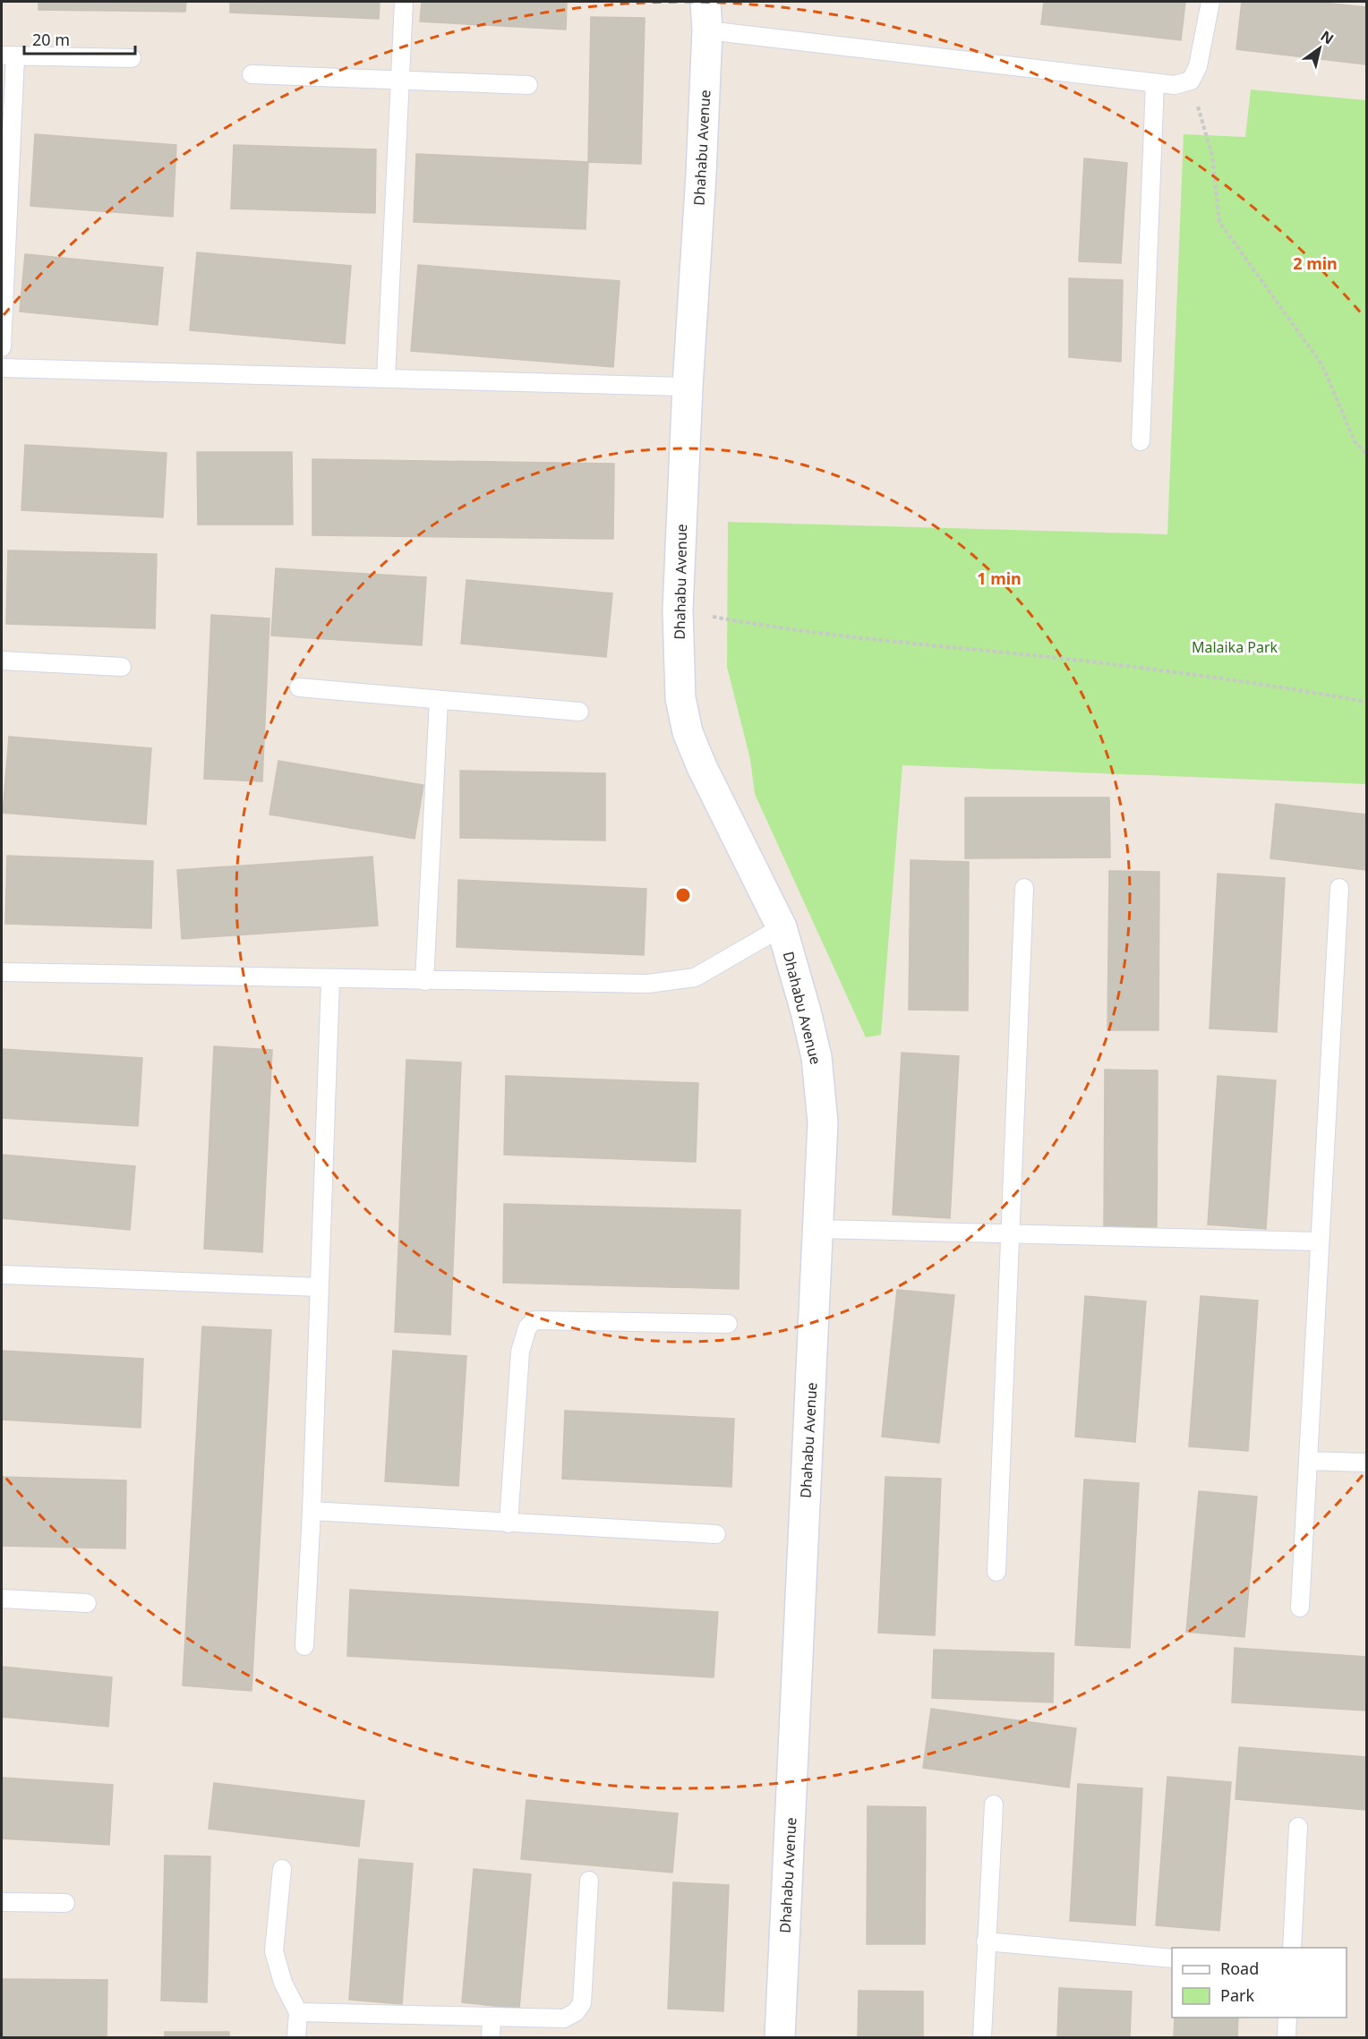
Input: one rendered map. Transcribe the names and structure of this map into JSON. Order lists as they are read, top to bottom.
{
  "streets": {
    "street": ["Dhahabu Avenue"]
  },
  "parks": ["Malaika Park"],
  "legend": ["Road", "Park"],
  "scale_bar": "20 m",
  "north": "top right",
  "rings": ["2 min", "1 min"]
}
